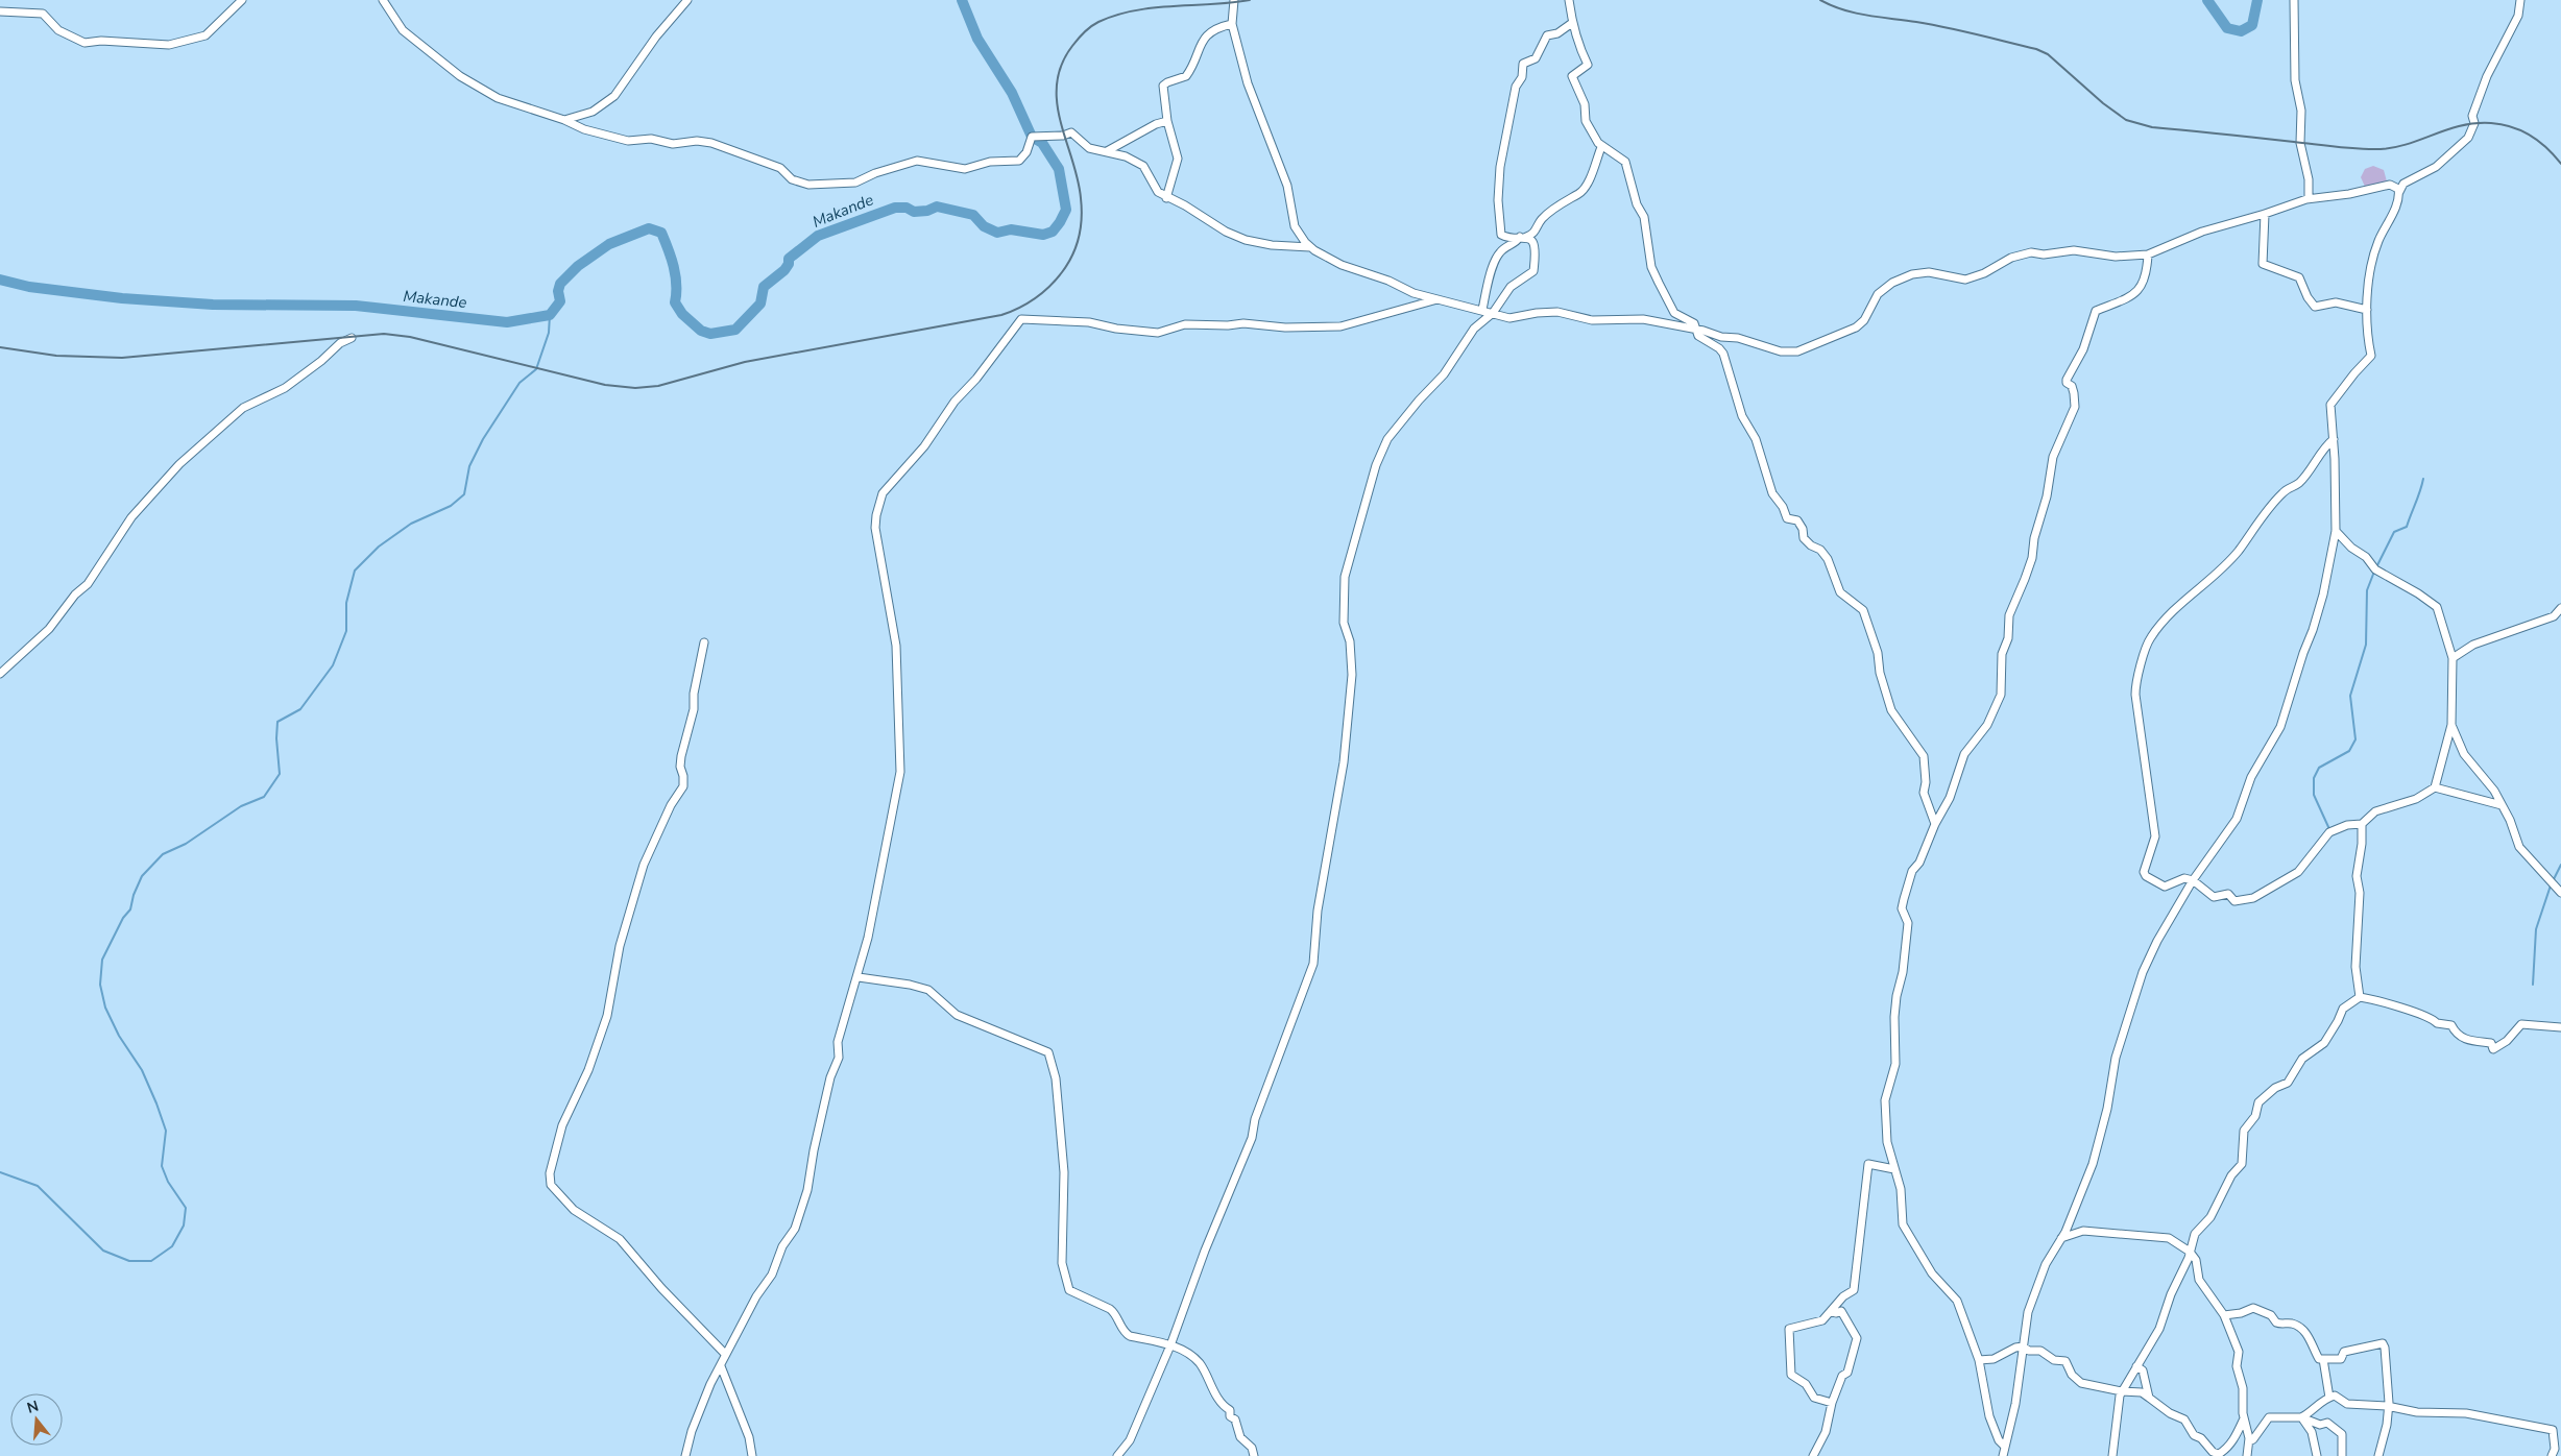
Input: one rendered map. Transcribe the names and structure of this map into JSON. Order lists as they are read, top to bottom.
{
  "water": ["Makande"],
  "north": "top"
}
